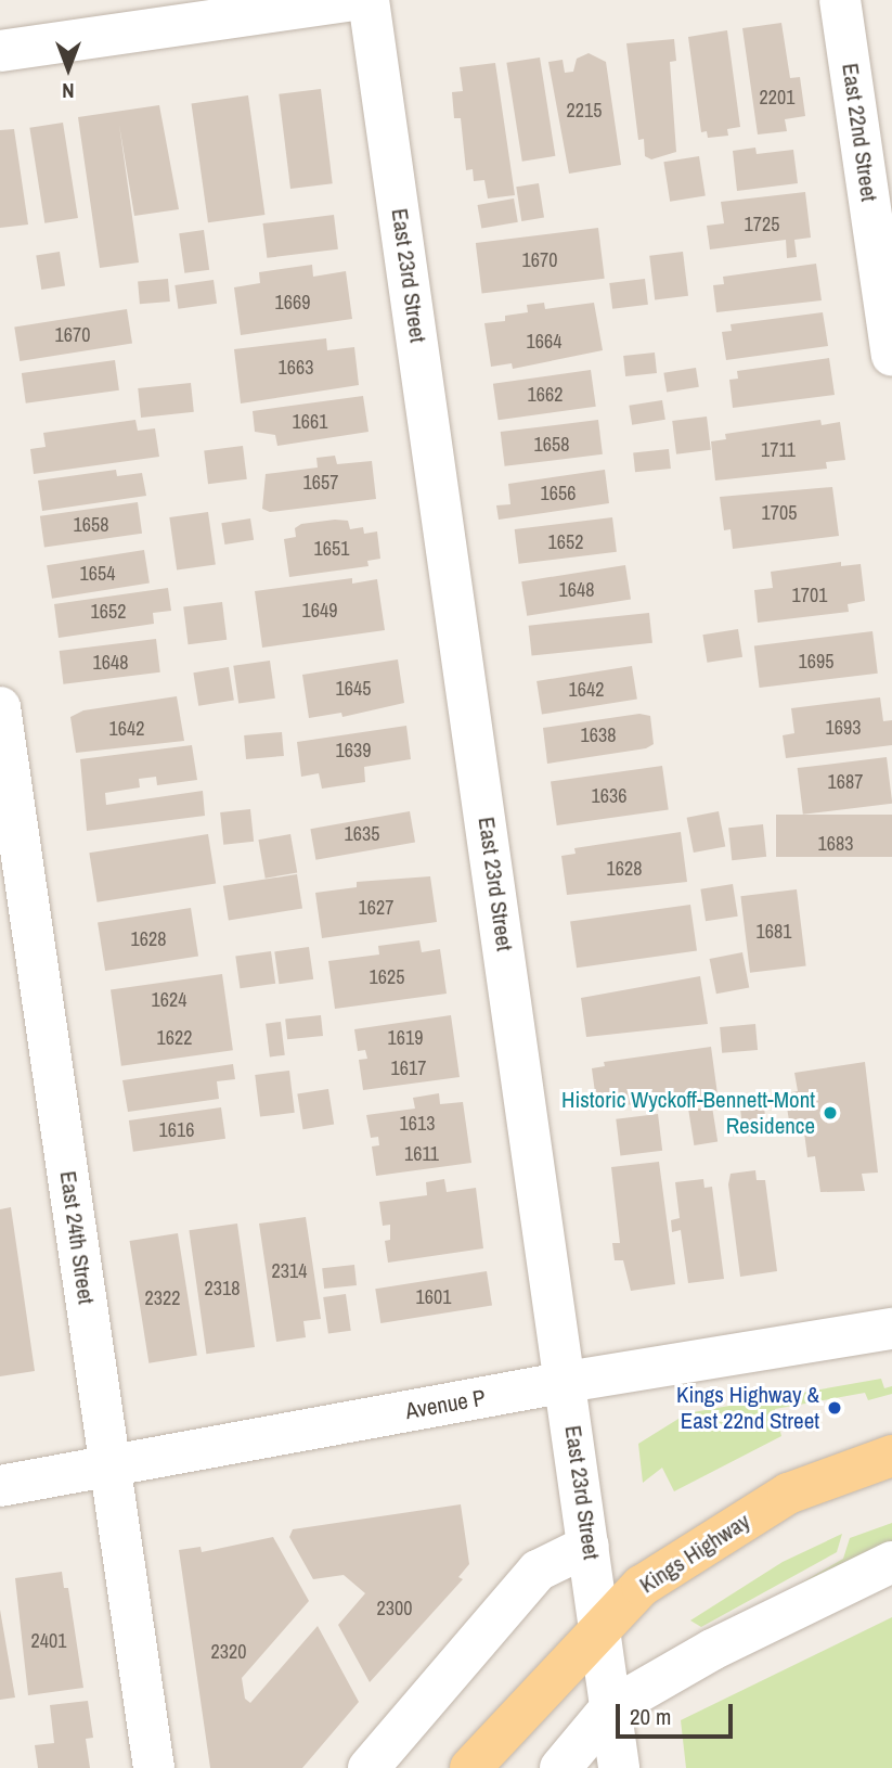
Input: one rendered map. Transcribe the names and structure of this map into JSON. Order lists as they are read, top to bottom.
{
  "streets": {
    "main road": ["Kings Highway"],
    "street": [
      "East 22nd Street",
      "East 23rd Street",
      "East 24th Street",
      "Avenue P"
    ]
  },
  "crossings": [
    ["East 23rd Street", "Avenue P"],
    ["East 23rd Street", "Kings Highway"],
    ["East 24th Street", "Avenue P"]
  ],
  "places": ["Historic Wyckoff-Bennett-Mont Residence", "Kings Highway & East 22nd Street"],
  "house_numbers": [
    "2201",
    "2215",
    "1725",
    "1670",
    "1669",
    "1670",
    "1664",
    "1663",
    "1662",
    "1661",
    "1658",
    "1711",
    "1657",
    "1656",
    "1705",
    "1658",
    "1652",
    "1651",
    "1654",
    "1648",
    "1701",
    "1649",
    "1652",
    "1695",
    "1648",
    "1645",
    "1642",
    "1693",
    "1642",
    "1638",
    "1639",
    "1687",
    "1636",
    "1635",
    "1683",
    "1628",
    "1627",
    "1681",
    "1628",
    "1625",
    "1624",
    "1622",
    "1619",
    "1617",
    "1613",
    "1616",
    "1611",
    "2314",
    "2318",
    "1601",
    "2322",
    "2300",
    "2401",
    "2320"
  ],
  "scale_bar": "20 m",
  "north": "bottom"
}
